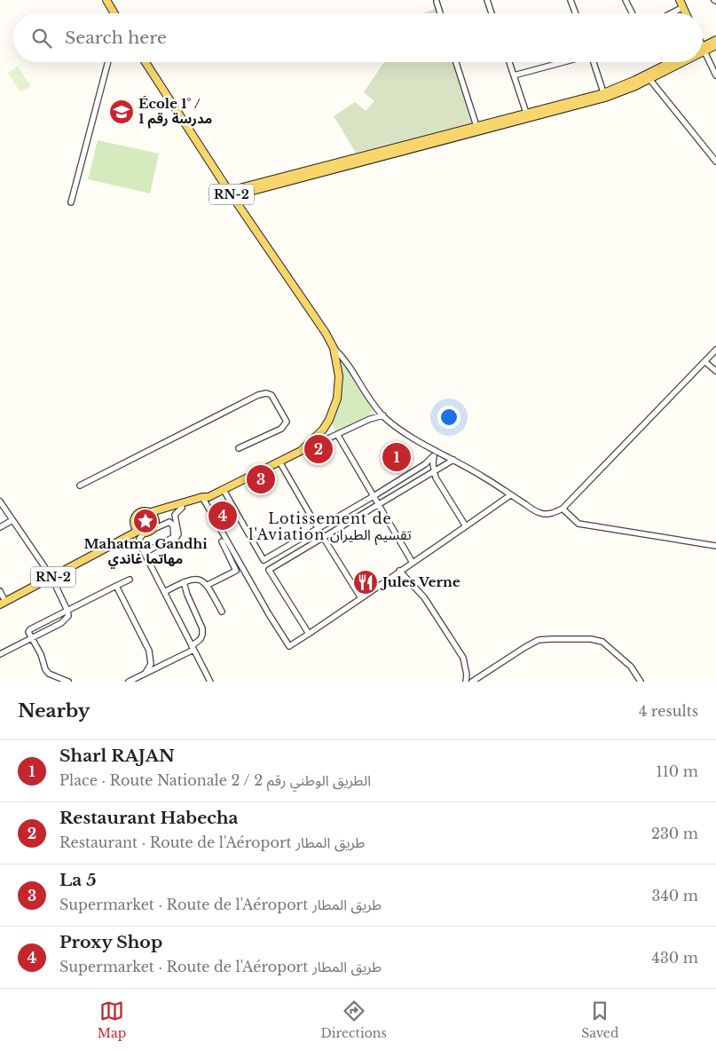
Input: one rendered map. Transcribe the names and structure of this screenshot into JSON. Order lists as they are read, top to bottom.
{
  "streets": {
    "main road": ["RN-2"]
  },
  "districts": ["Lotissement de l'Aviation تقسيم الطيران"],
  "places": {
    "school or university": ["École 1° / مدرسة رقم 1"],
    "place": ["Mahatma Gandhi مهاتما غاندي"],
    "restaurant": ["Jules Verne"]
  },
  "page": {
    "search": "Search here",
    "pins": [
      "2",
      "1",
      "3",
      "4"
    ],
    "heading": ["Nearby", "4 results"],
    "list": [
      {
        "mark": "1",
        "name": "Sharl RAJAN",
        "note": "Place · Route Nationale 2 / الطريق الوطني رقم 2",
        "value": "110 m"
      },
      {
        "mark": "2",
        "name": "Restaurant Habecha",
        "note": "Restaurant · Route de l'Aéroport طريق المطار",
        "value": "230 m"
      },
      {
        "mark": "3",
        "name": "La 5",
        "note": "Supermarket · Route de l'Aéroport طريق المطار",
        "value": "340 m"
      },
      {
        "mark": "4",
        "name": "Proxy Shop",
        "note": "Supermarket · Route de l'Aéroport طريق المطار",
        "value": "430 m"
      }
    ],
    "nav": ["Map", "Directions", "Saved"]
  }
}
